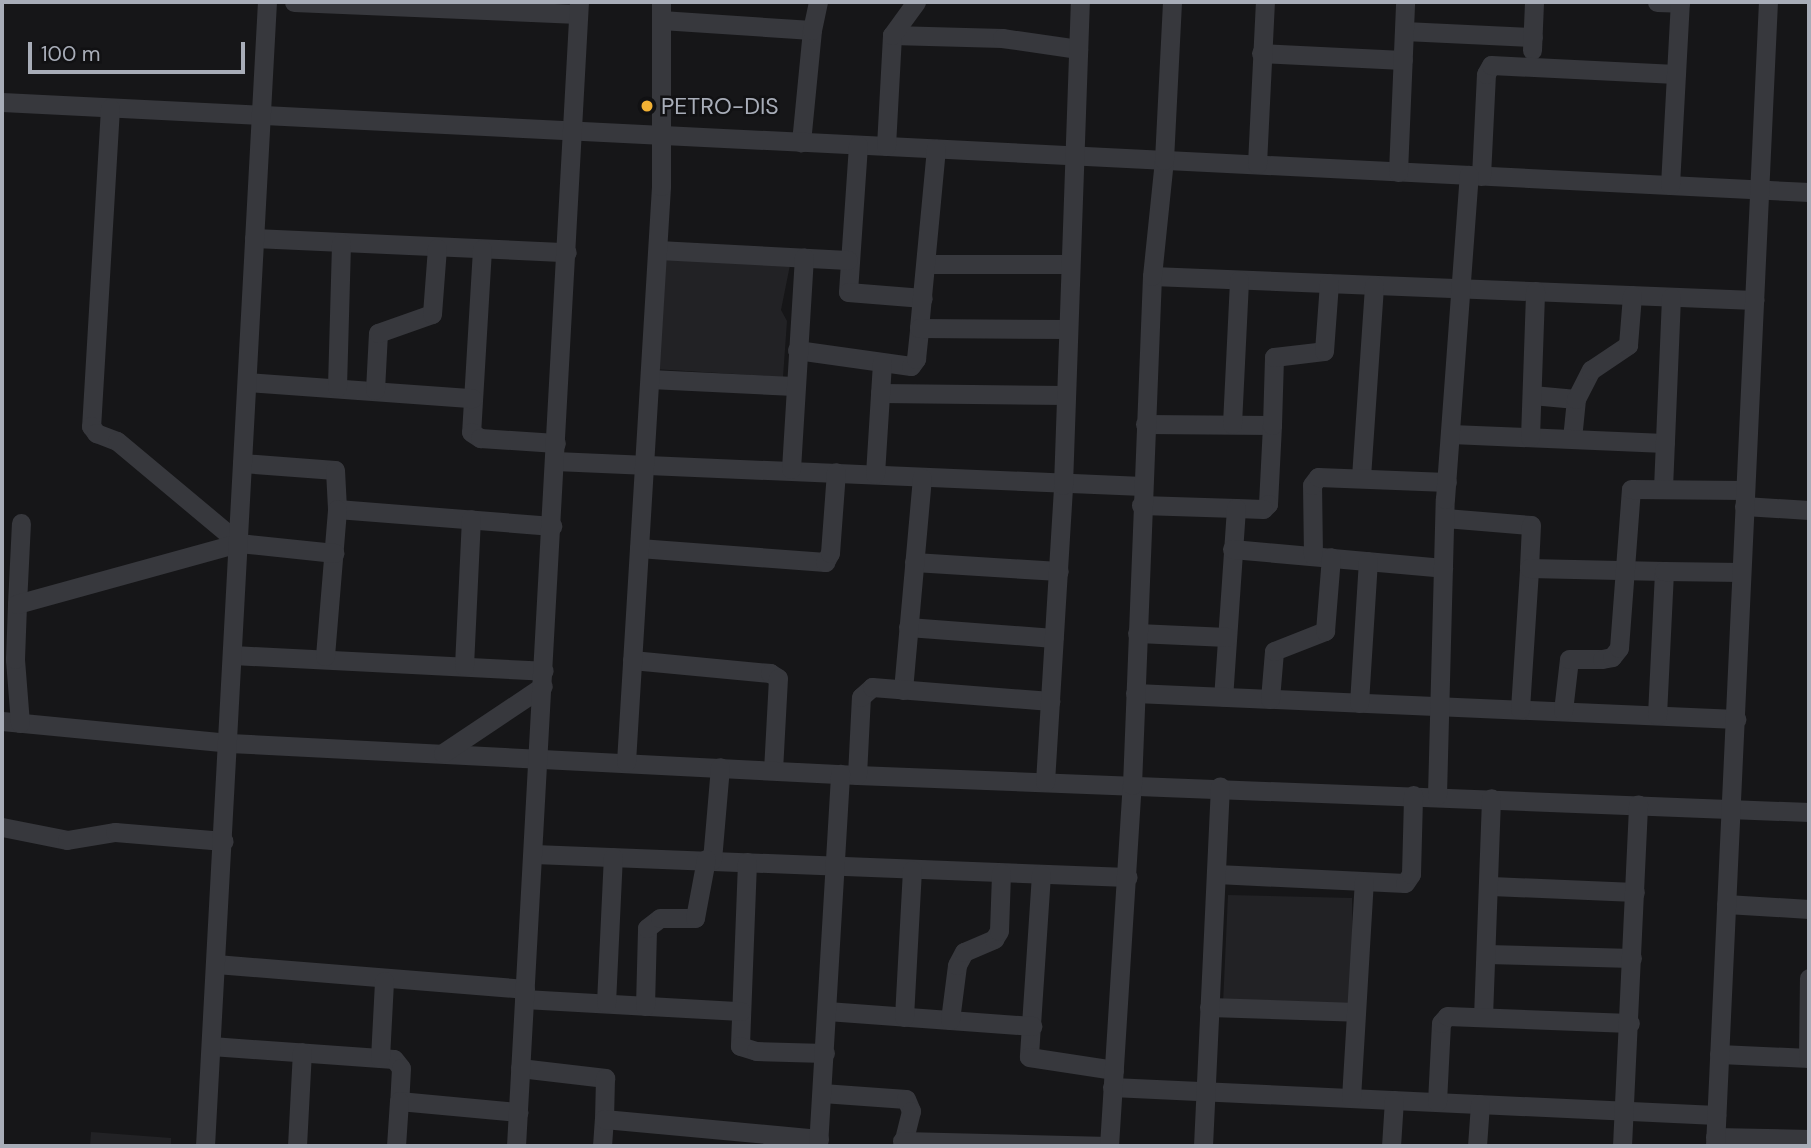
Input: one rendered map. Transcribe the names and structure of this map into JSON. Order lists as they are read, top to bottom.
{
  "places": ["PETRO-DIS"],
  "scale_bar": "100 m"
}
